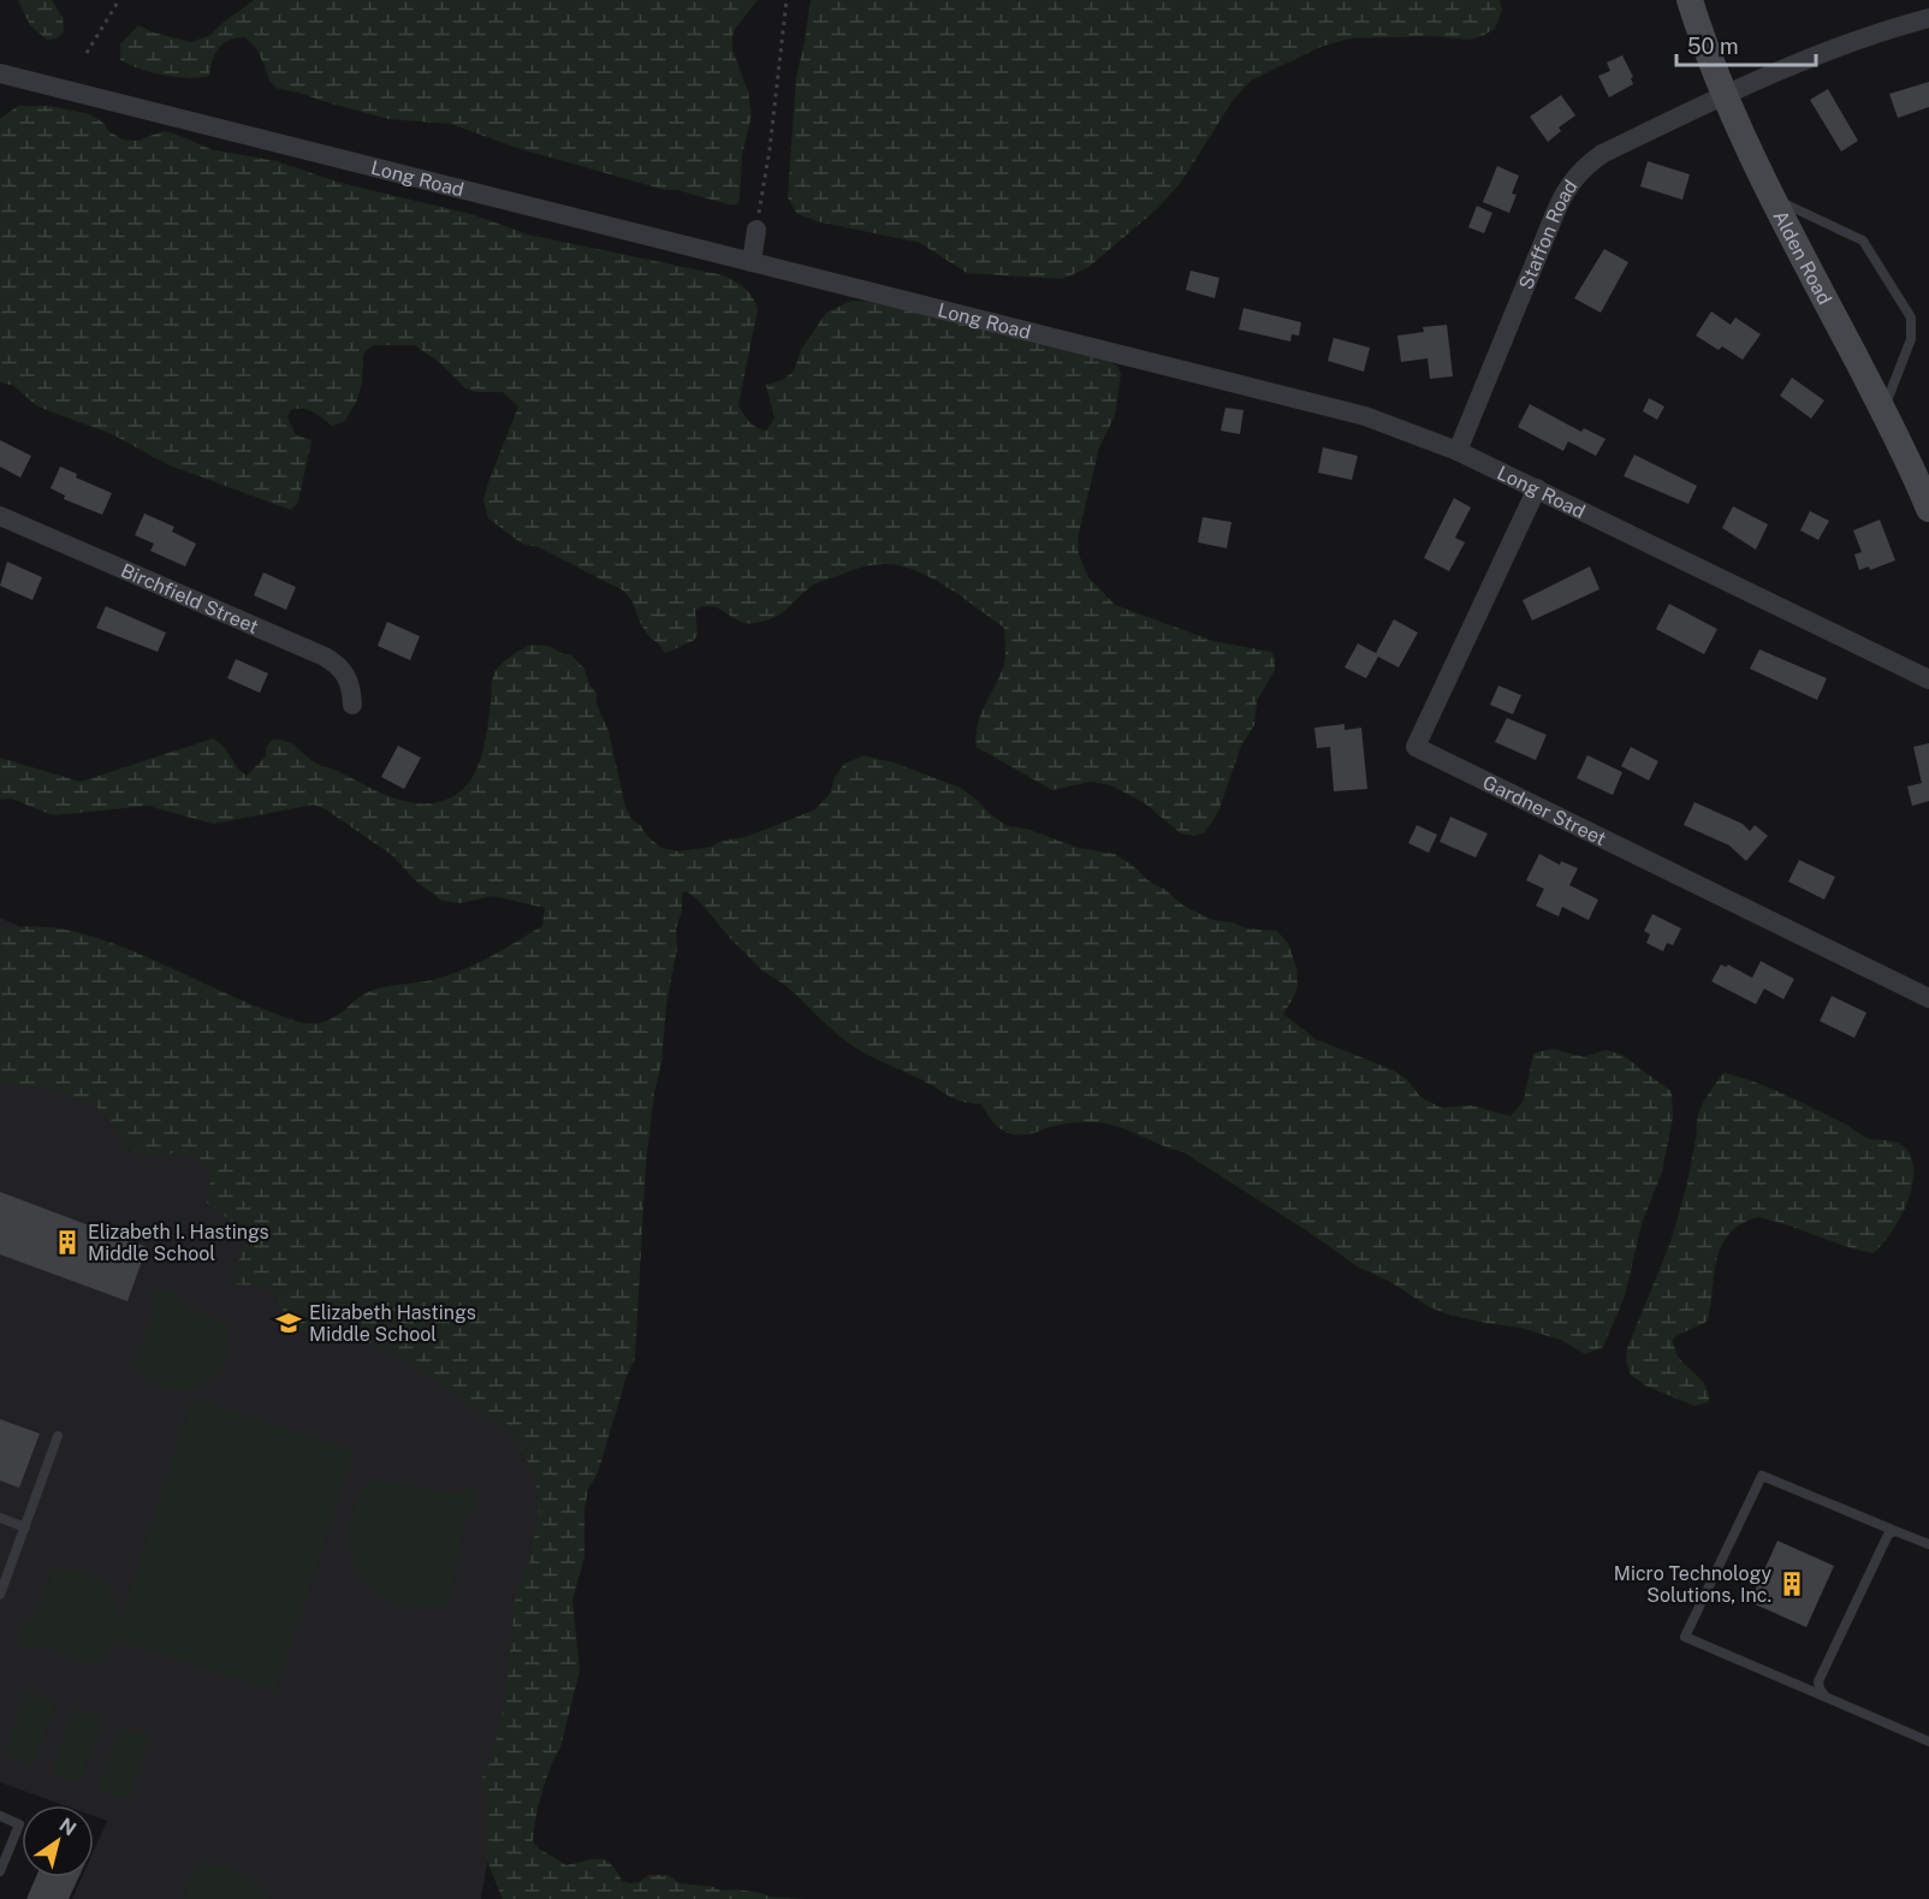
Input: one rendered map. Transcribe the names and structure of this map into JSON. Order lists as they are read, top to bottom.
{
  "streets": {
    "main road": ["Alden Road"],
    "street": [
      "Long Road",
      "Staffon Road",
      "Birchfield Street",
      "Gardner Street"
    ]
  },
  "crossings": [
    ["Long Road", "Staffon Road"],
    ["Long Road", "Gardner Street"],
    ["Staffon Road", "Alden Road"]
  ],
  "places": {
    "building": ["Elizabeth I. Hastings Middle School", "Micro Technology Solutions, Inc."],
    "school or university": ["Elizabeth Hastings Middle School"]
  },
  "scale_bar": "50 m",
  "north": "top right"
}
